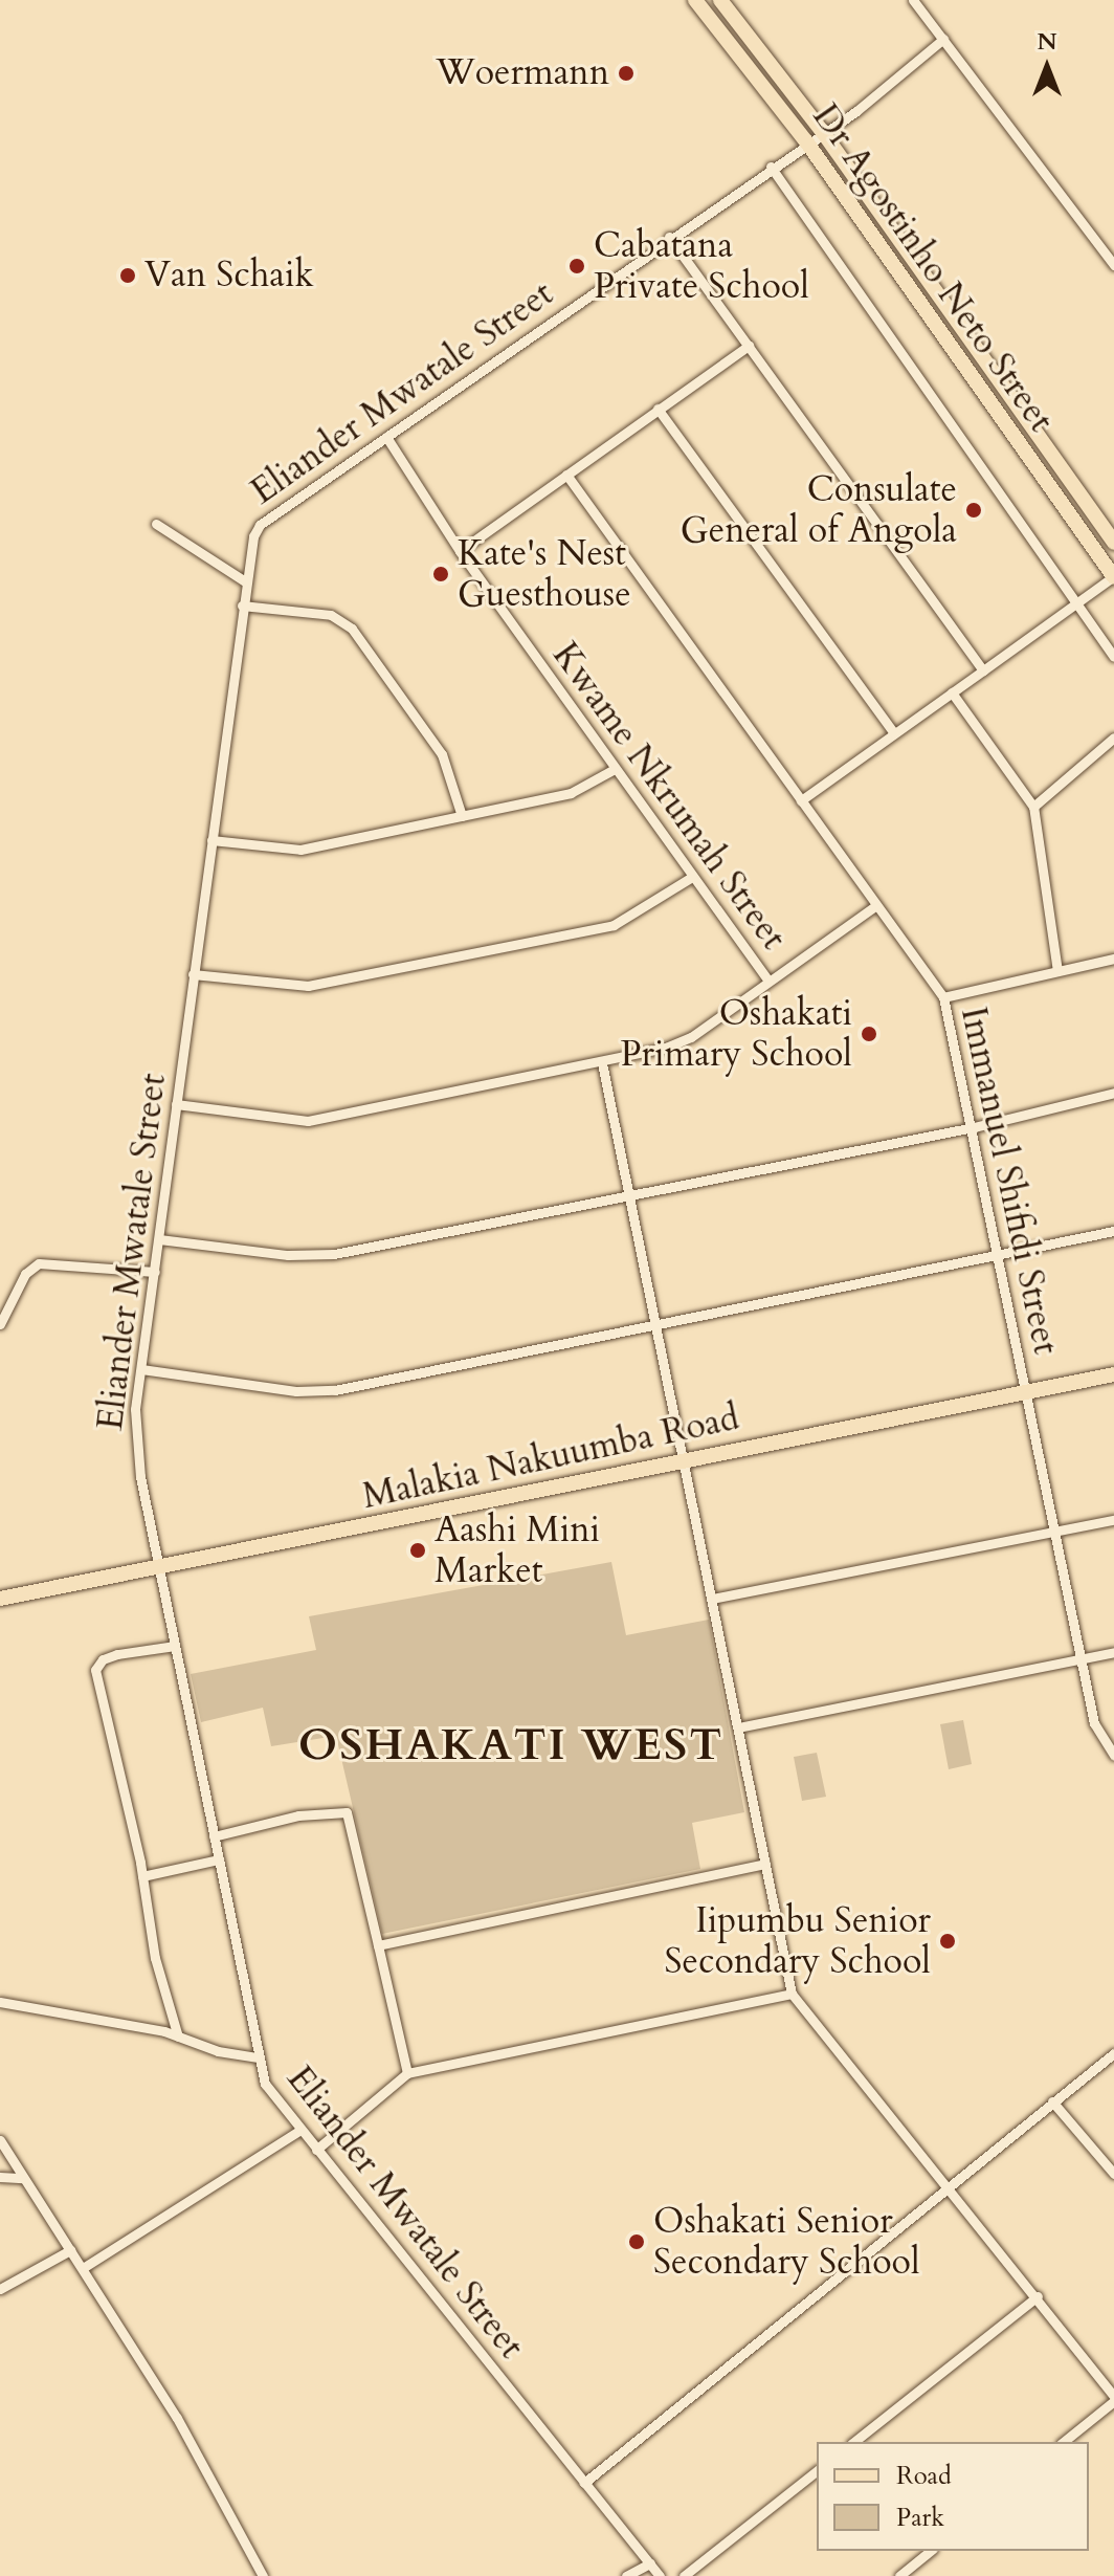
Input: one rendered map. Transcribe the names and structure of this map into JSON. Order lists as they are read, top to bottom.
{
  "streets": {
    "main road": ["Dr Agostinho Neto Street", "Malakia Nakuumba Road"],
    "street": ["Eliander Mwatale Street", "Kwame Nkrumah Street", "Immanuel Shifidi Street"]
  },
  "crossings": [
    ["Dr Agostinho Neto Street", "Eliander Mwatale Street"],
    ["Eliander Mwatale Street", "Kwame Nkrumah Street"],
    ["Eliander Mwatale Street", "Malakia Nakuumba Road"],
    ["Immanuel Shifidi Street", "Malakia Nakuumba Road"]
  ],
  "districts": ["OSHAKATI WEST"],
  "places": [
    "Woermann",
    "Cabatana Private School",
    "Van Schaik",
    "Consulate General of Angola",
    "Kate's Nest Guesthouse",
    "Oshakati Primary School",
    "Aashi Mini Market",
    "Iipumbu Senior Secondary School",
    "Oshakati Senior Secondary School"
  ],
  "legend": ["Road", "Park"],
  "north": "top"
}
